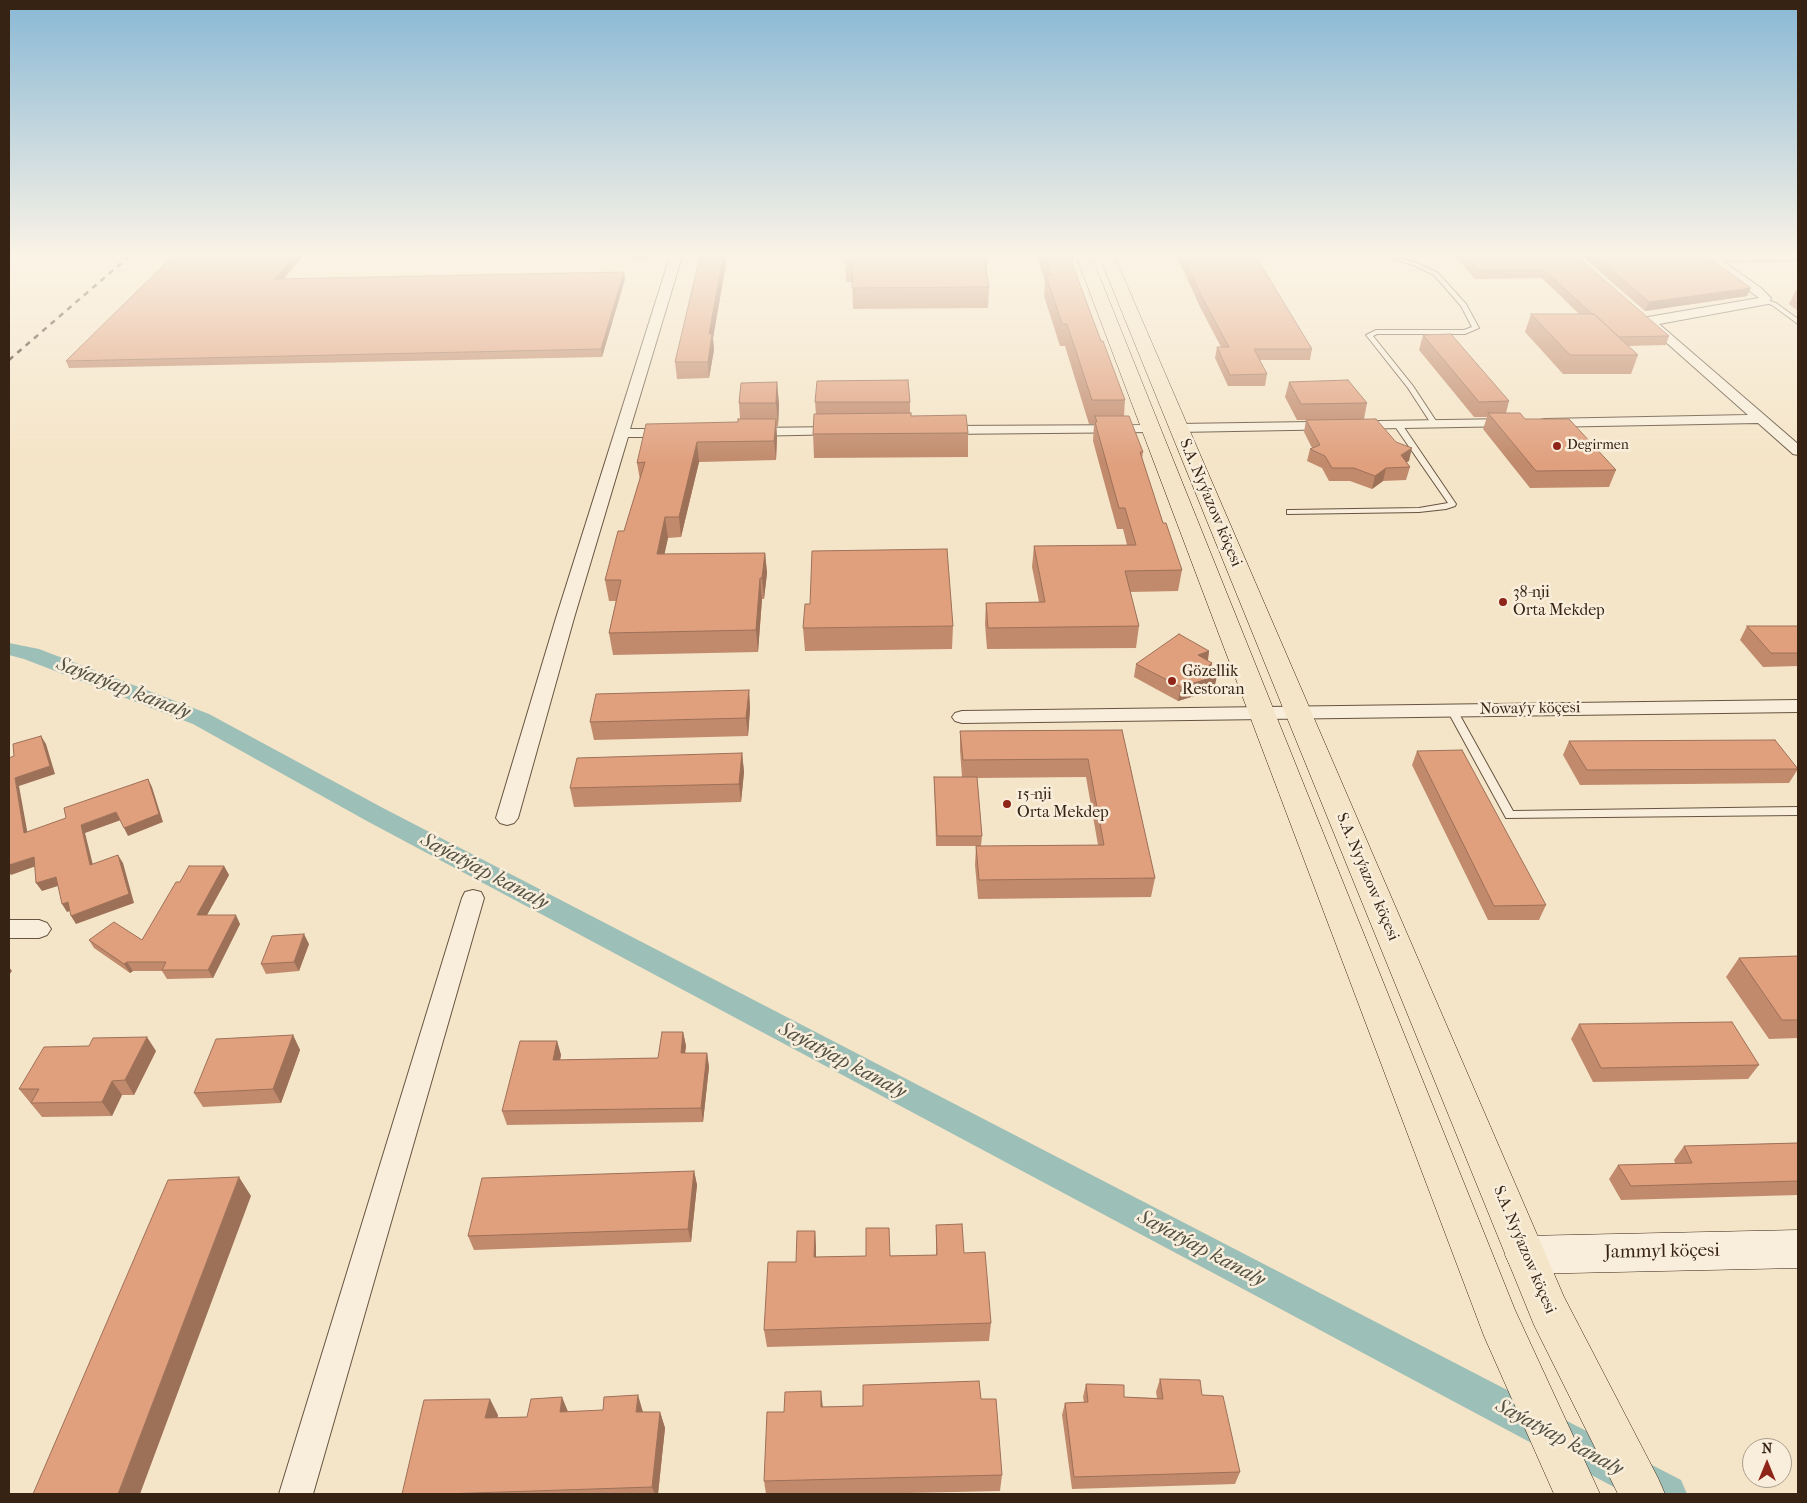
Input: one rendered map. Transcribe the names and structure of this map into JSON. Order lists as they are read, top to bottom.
{
  "streets": {
    "main road": ["S.A. Nyýazow köçesi"],
    "street": ["Nowaýy köçesi", "Jammyl köçesi"]
  },
  "crossings": [
    ["S.A. Nyýazow köçesi", "Nowaýy köçesi"],
    ["S.A. Nyýazow köçesi", "Jammyl köçesi"]
  ],
  "water": ["Saýatýap kanaly"],
  "places": [
    "Degirmen",
    "38-nji Orta Mekdep",
    "Gözellik Restoran",
    "15-nji Orta Mekdep"
  ],
  "north": "top"
}
